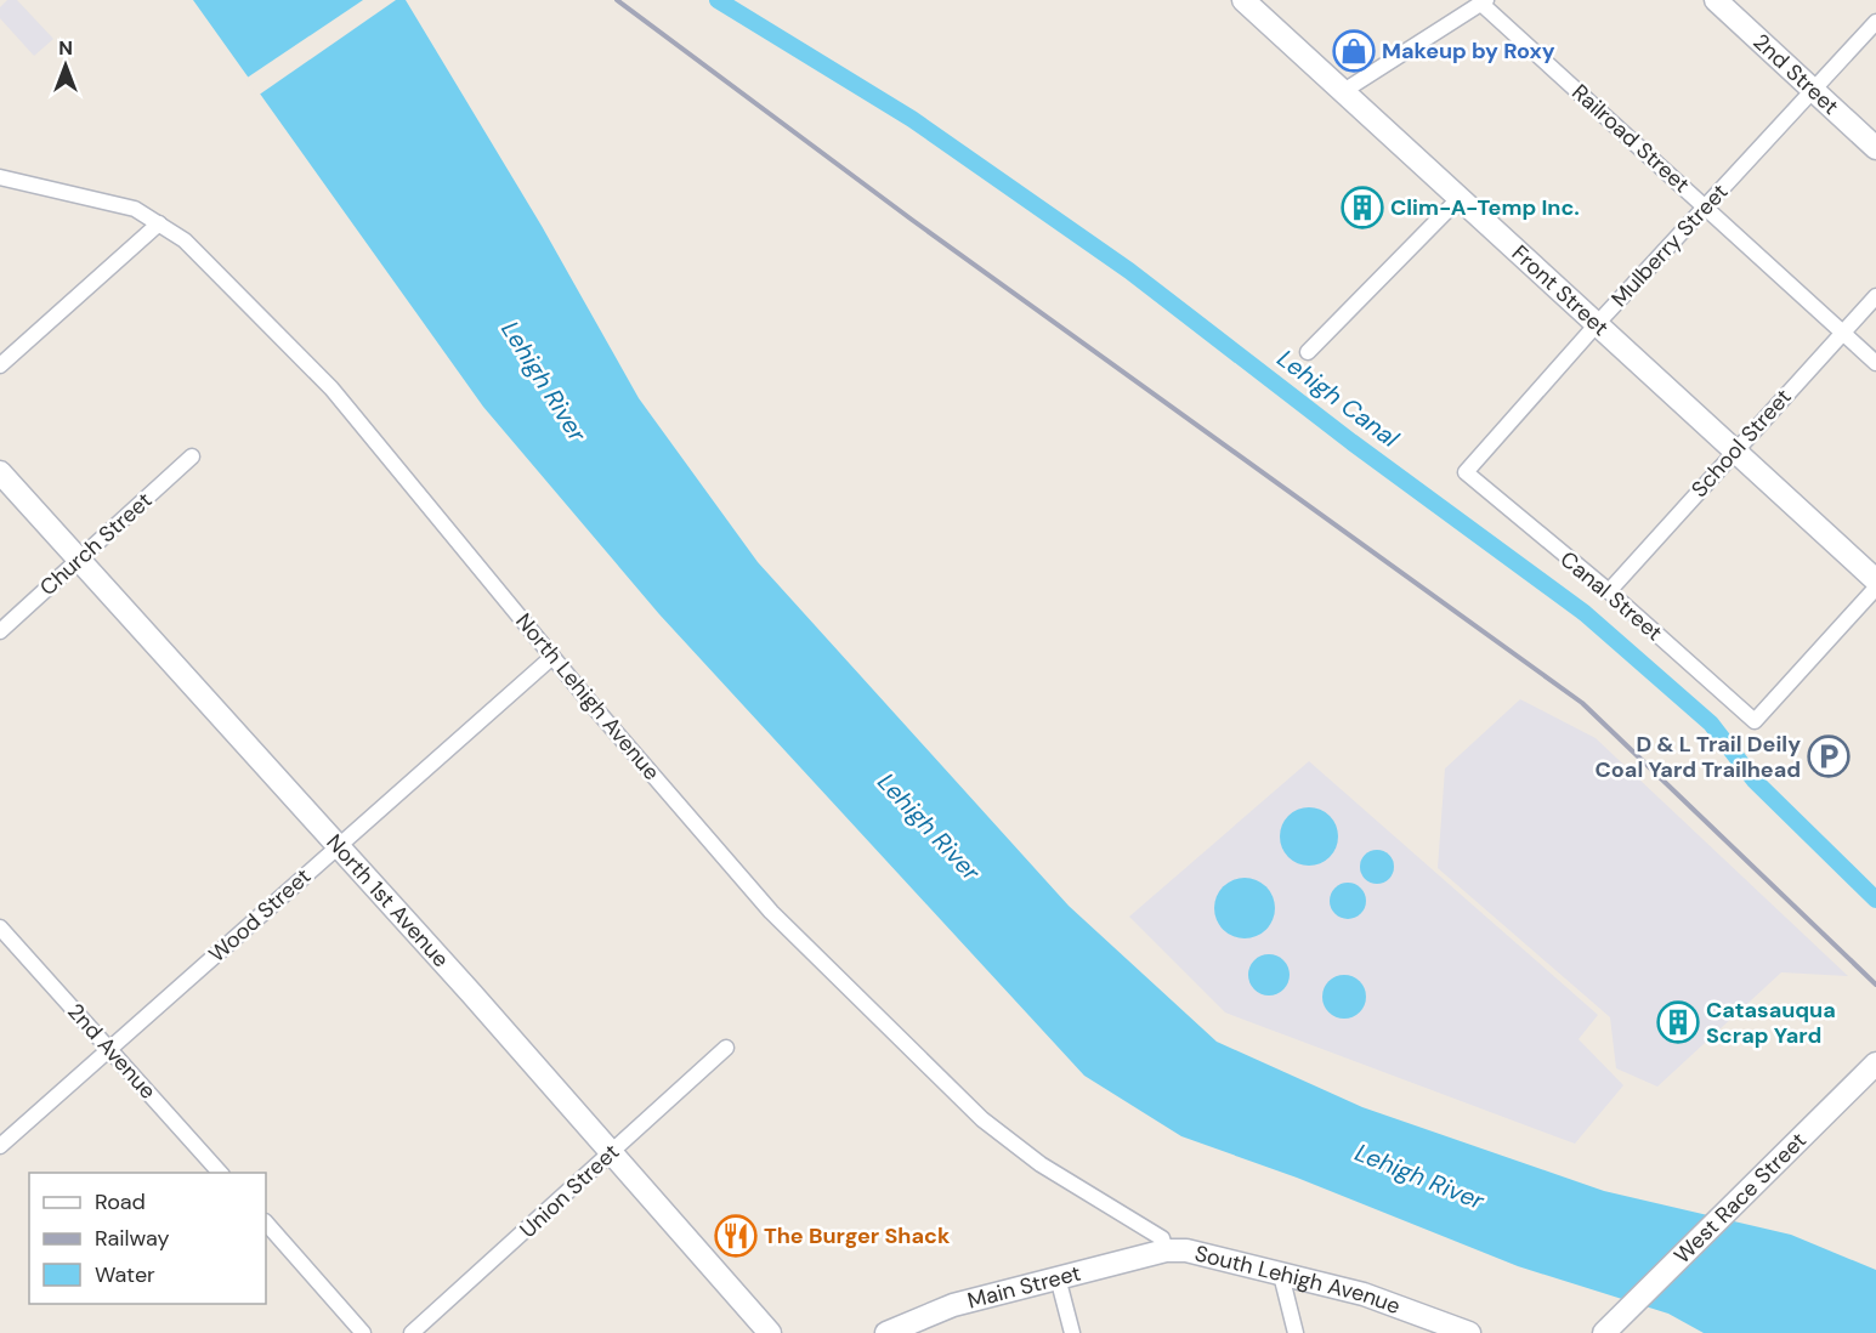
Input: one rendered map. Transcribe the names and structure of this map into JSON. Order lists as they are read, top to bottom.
{
  "streets": {
    "main road": [
      "2nd Street",
      "Front Street",
      "North 1st Avenue",
      "West Race Street",
      "South Lehigh Avenue",
      "Main Street"
    ],
    "street": [
      "Railroad Street",
      "Mulberry Street",
      "School Street",
      "Church Street",
      "Canal Street",
      "North Lehigh Avenue",
      "Wood Street",
      "2nd Avenue",
      "Union Street"
    ]
  },
  "crossings": [
    ["2nd Street", "Mulberry Street"],
    ["Railroad Street", "Mulberry Street"],
    ["Railroad Street", "School Street"],
    ["Mulberry Street", "Front Street"],
    ["Mulberry Street", "Canal Street"],
    ["Front Street", "School Street"],
    ["School Street", "Canal Street"],
    ["Church Street", "North 1st Avenue"],
    ["North Lehigh Avenue", "Wood Street"],
    ["North Lehigh Avenue", "South Lehigh Avenue"],
    ["North Lehigh Avenue", "Main Street"],
    ["North 1st Avenue", "Wood Street"],
    ["North 1st Avenue", "Union Street"],
    ["Wood Street", "2nd Avenue"],
    ["South Lehigh Avenue", "Main Street"]
  ],
  "water": ["Lehigh River", "Lehigh Canal"],
  "places": {
    "shop": ["Makeup by Roxy"],
    "building": ["Clim-A-Temp Inc.", "Catasauqua Scrap Yard"],
    "parking": ["D & L Trail Deily Coal Yard Trailhead"],
    "restaurant": ["The Burger Shack"]
  },
  "legend": ["Road", "Railway", "Water"],
  "north": "top"
}
